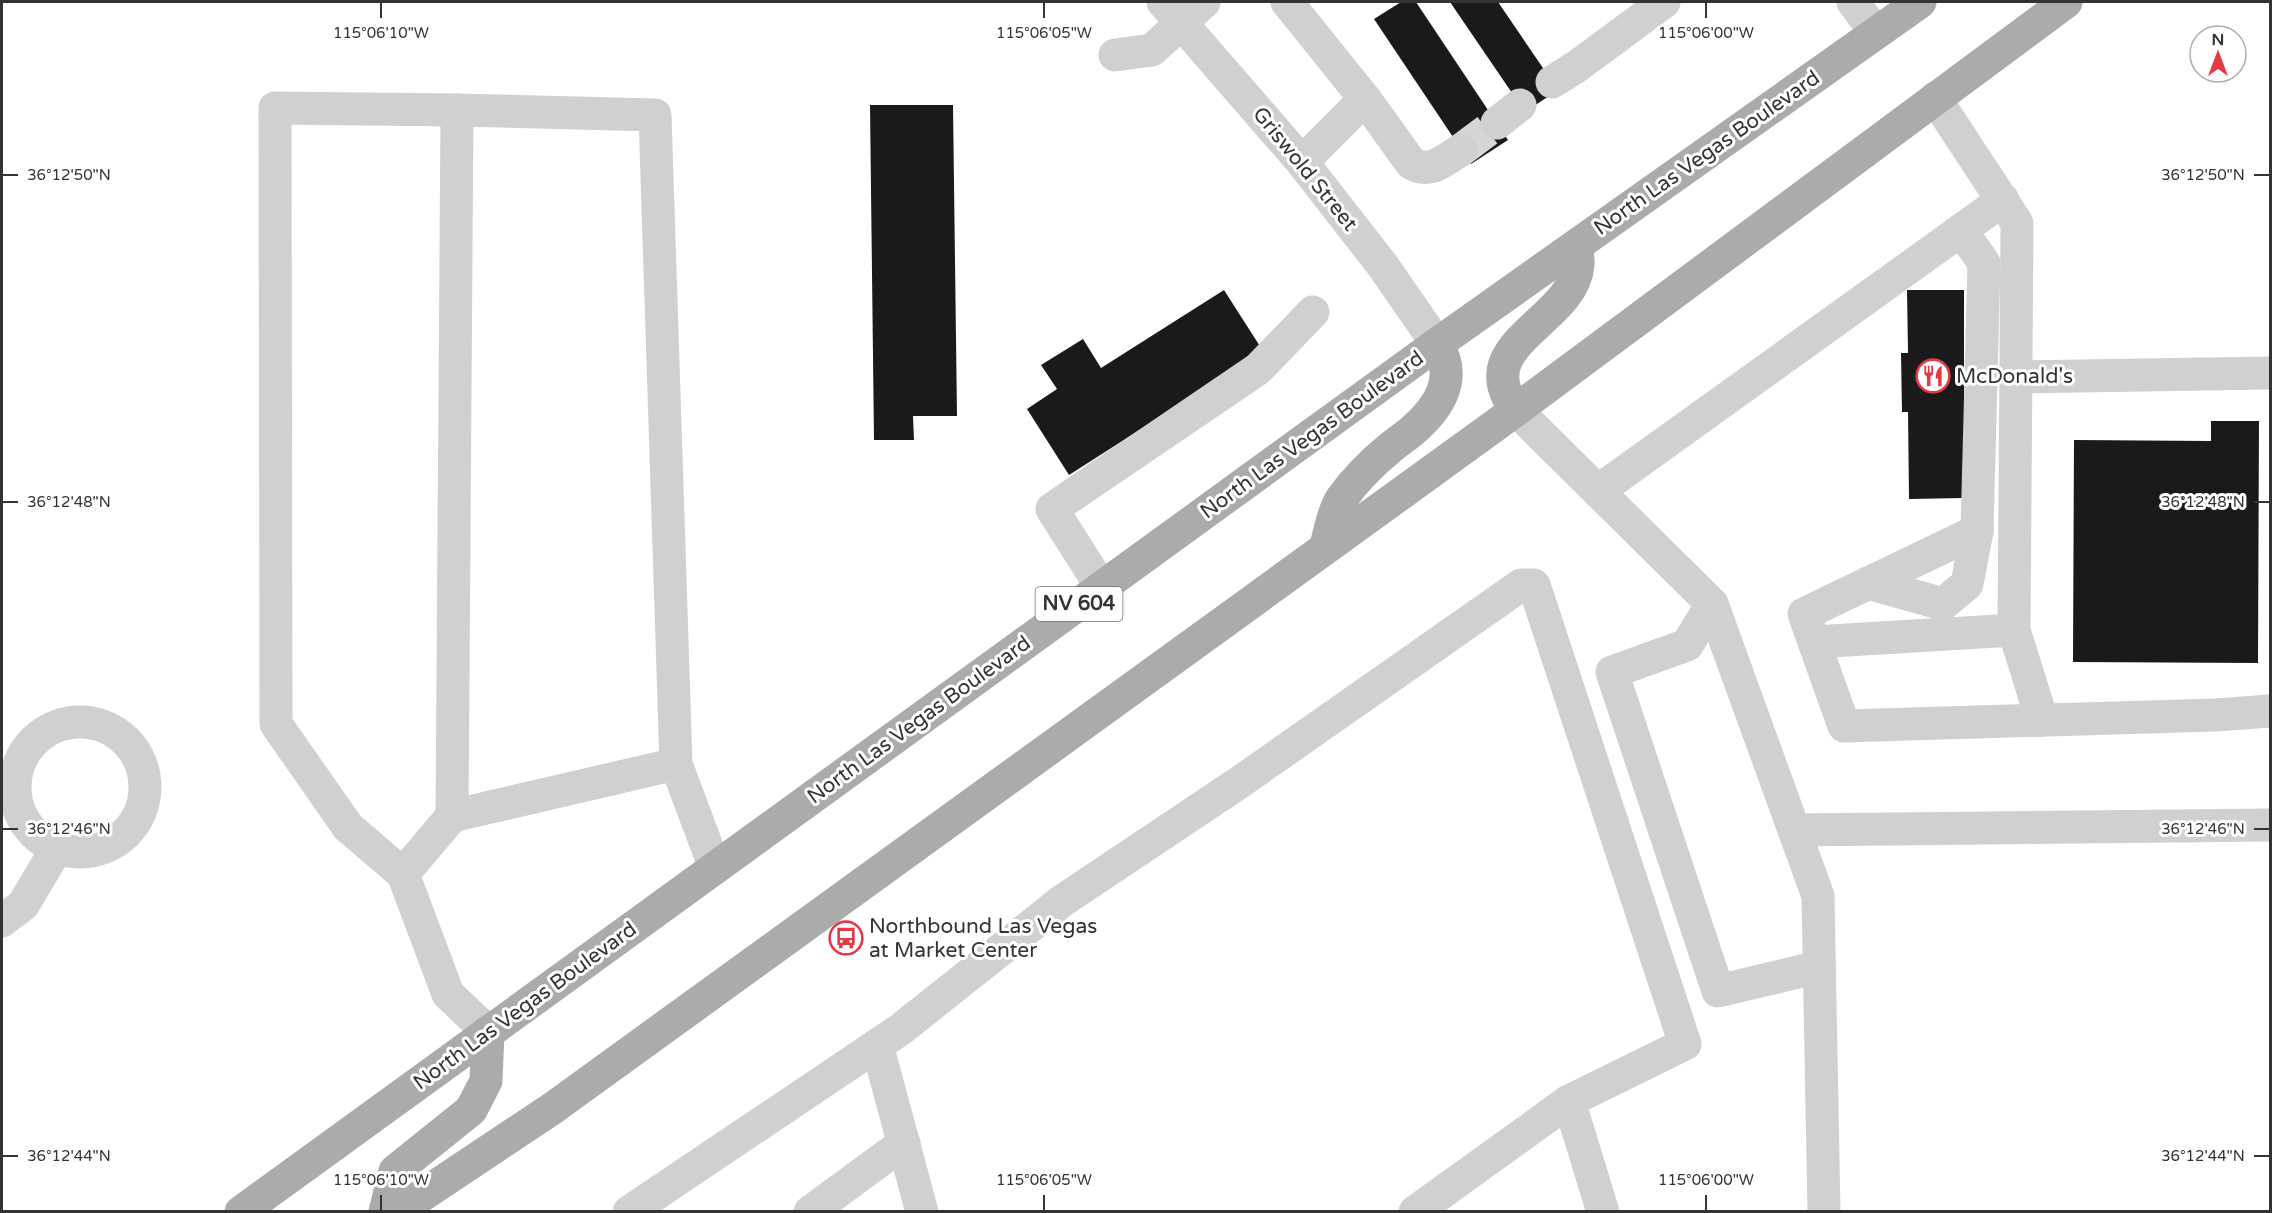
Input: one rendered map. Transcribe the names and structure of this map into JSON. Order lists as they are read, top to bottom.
{
  "streets": {
    "main road": ["North Las Vegas Boulevard", "NV 604"],
    "street": ["Griswold Street"]
  },
  "crossings": [
    ["North Las Vegas Boulevard", "Griswold Street"]
  ],
  "places": {
    "restaurant": ["McDonald's"],
    "bus stop": ["Northbound Las Vegas at Market Center"]
  },
  "north": "top",
  "coordinates": [
    "115°06'10\"W",
    "115°06'05\"W",
    "115°06'00\"W",
    "36°12'50\"N",
    "36°12'48\"N",
    "36°12'46\"N",
    "36°12'44\"N"
  ]
}
